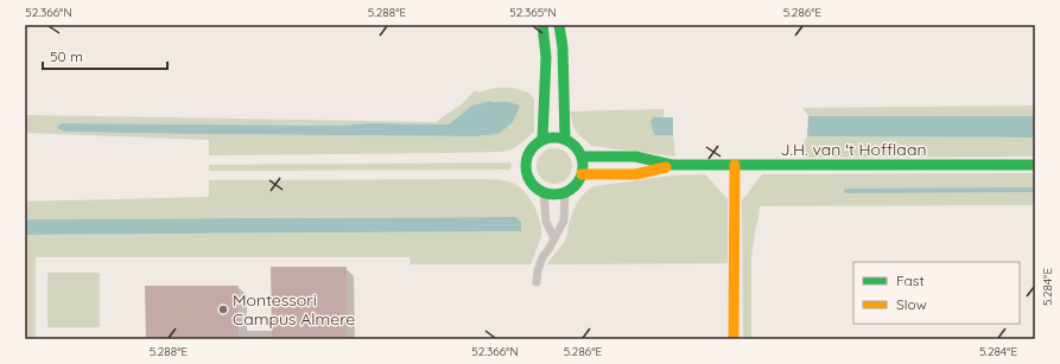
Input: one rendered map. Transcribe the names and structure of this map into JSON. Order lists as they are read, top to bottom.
{
  "streets": {
    "street": ["J.H. van 't Hofflaan"]
  },
  "places": ["Montessori Campus Almere"],
  "legend": ["Fast", "Slow"],
  "scale_bar": "50 m",
  "coordinates": [
    "52.366°N",
    "5.288°E",
    "52.365°N",
    "5.286°E",
    "5.284°E"
  ]
}
